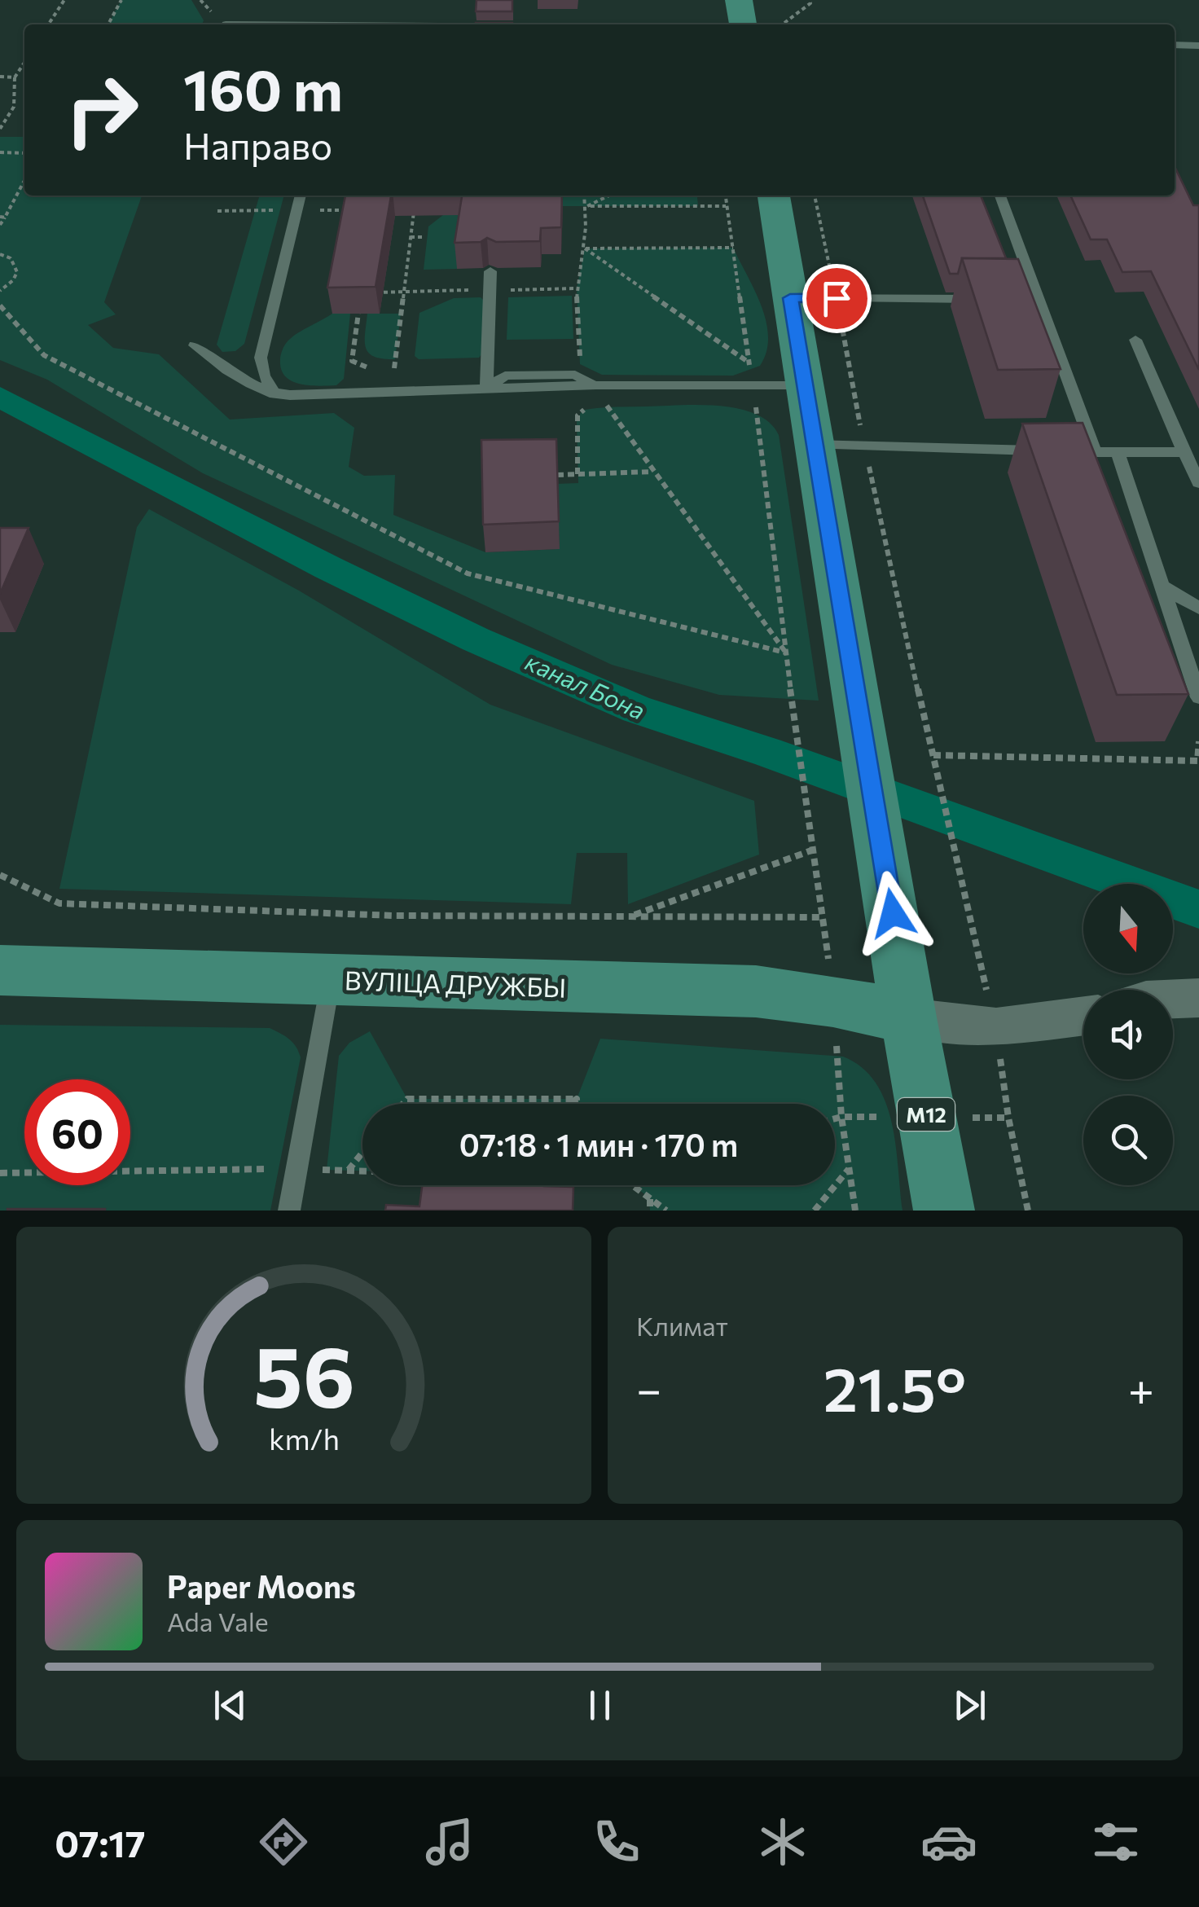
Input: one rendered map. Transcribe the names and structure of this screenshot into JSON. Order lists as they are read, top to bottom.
{
  "streets": {
    "main road": ["ВУЛІЦА ДРУЖБЫ", "М12"]
  },
  "crossings": [
    ["ВУЛІЦА ДРУЖБЫ", "М12"]
  ],
  "water": ["канал Бона"],
  "north": "bottom",
  "page": {
    "turn": ["160 m", "Направо"],
    "limit": "60",
    "trip": "07:18 · 1 мин · 170 m",
    "tile": "Климат",
    "heat": ["−", "21.5°", "+"],
    "song": ["Paper Moons", "Ada Vale"],
    "tabs": "07:17",
    "gauge": ["56", "km/h"]
  }
}
